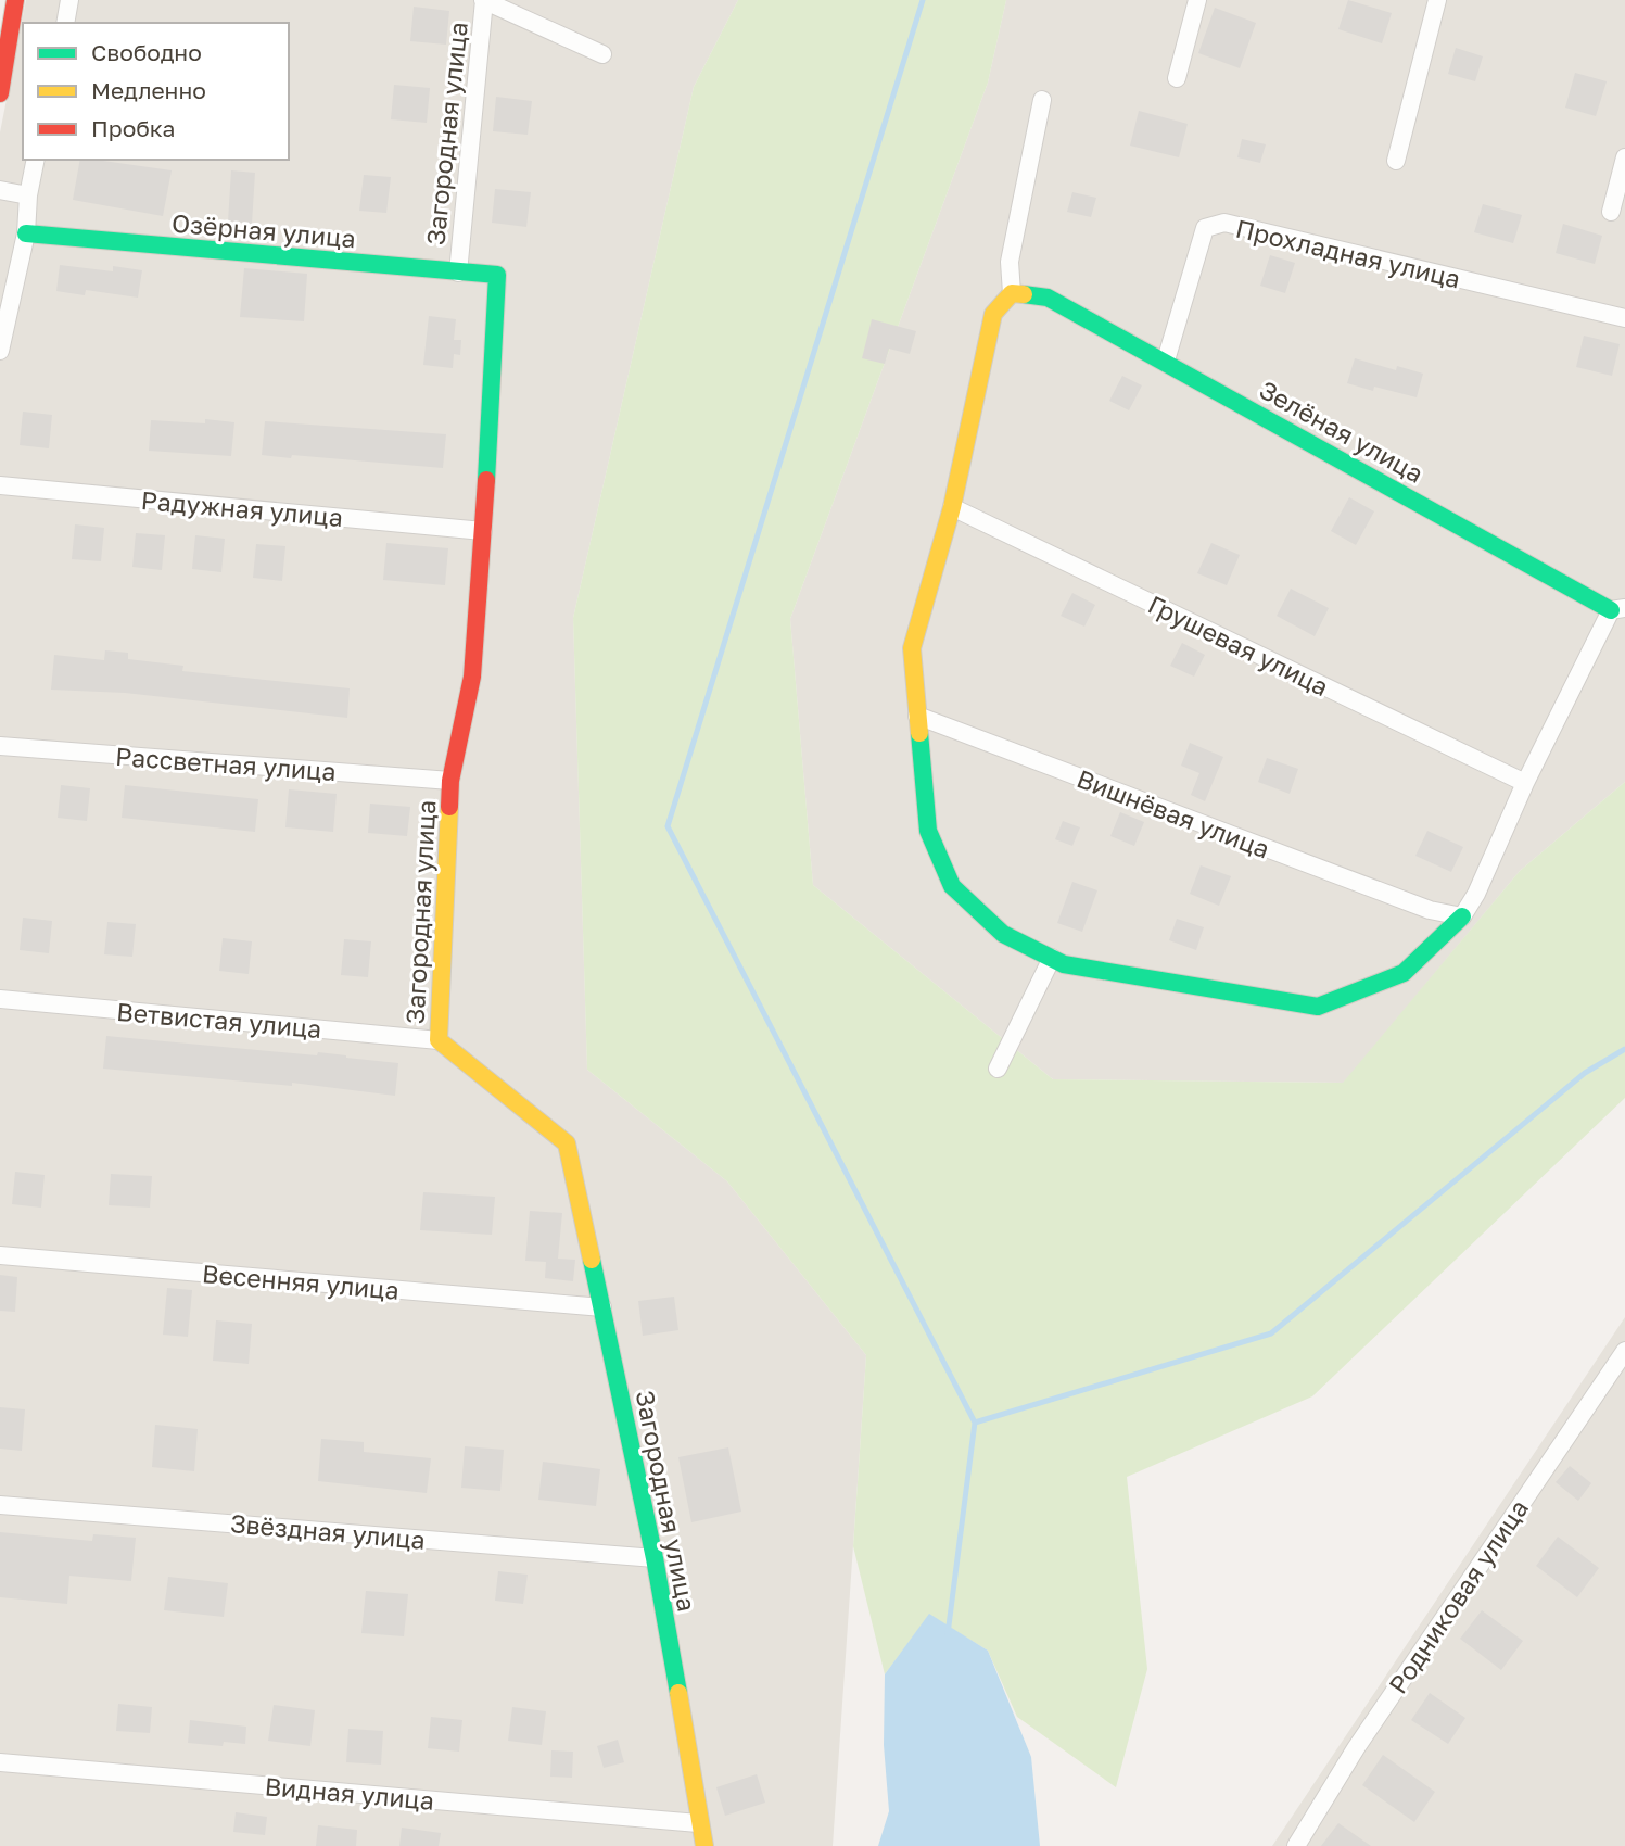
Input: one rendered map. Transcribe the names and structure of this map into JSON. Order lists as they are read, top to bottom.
{
  "streets": {
    "street": [
      "Загородная улица",
      "Озёрная улица",
      "Прохладная улица",
      "Зелёная улица",
      "Радужная улица",
      "Грушевая улица",
      "Рассветная улица",
      "Вишнёвая улица",
      "Ветвистая улица",
      "Весенняя улица",
      "Звёздная улица",
      "Родниковая улица",
      "Видная улица"
    ]
  },
  "crossings": [
    ["Загородная улица", "Озёрная улица"],
    ["Загородная улица", "Радужная улица"],
    ["Загородная улица", "Рассветная улица"],
    ["Загородная улица", "Ветвистая улица"],
    ["Загородная улица", "Весенняя улица"],
    ["Загородная улица", "Звёздная улица"],
    ["Загородная улица", "Видная улица"],
    ["Прохладная улица", "Зелёная улица"]
  ],
  "legend": ["Свободно", "Медленно", "Пробка"]
}
